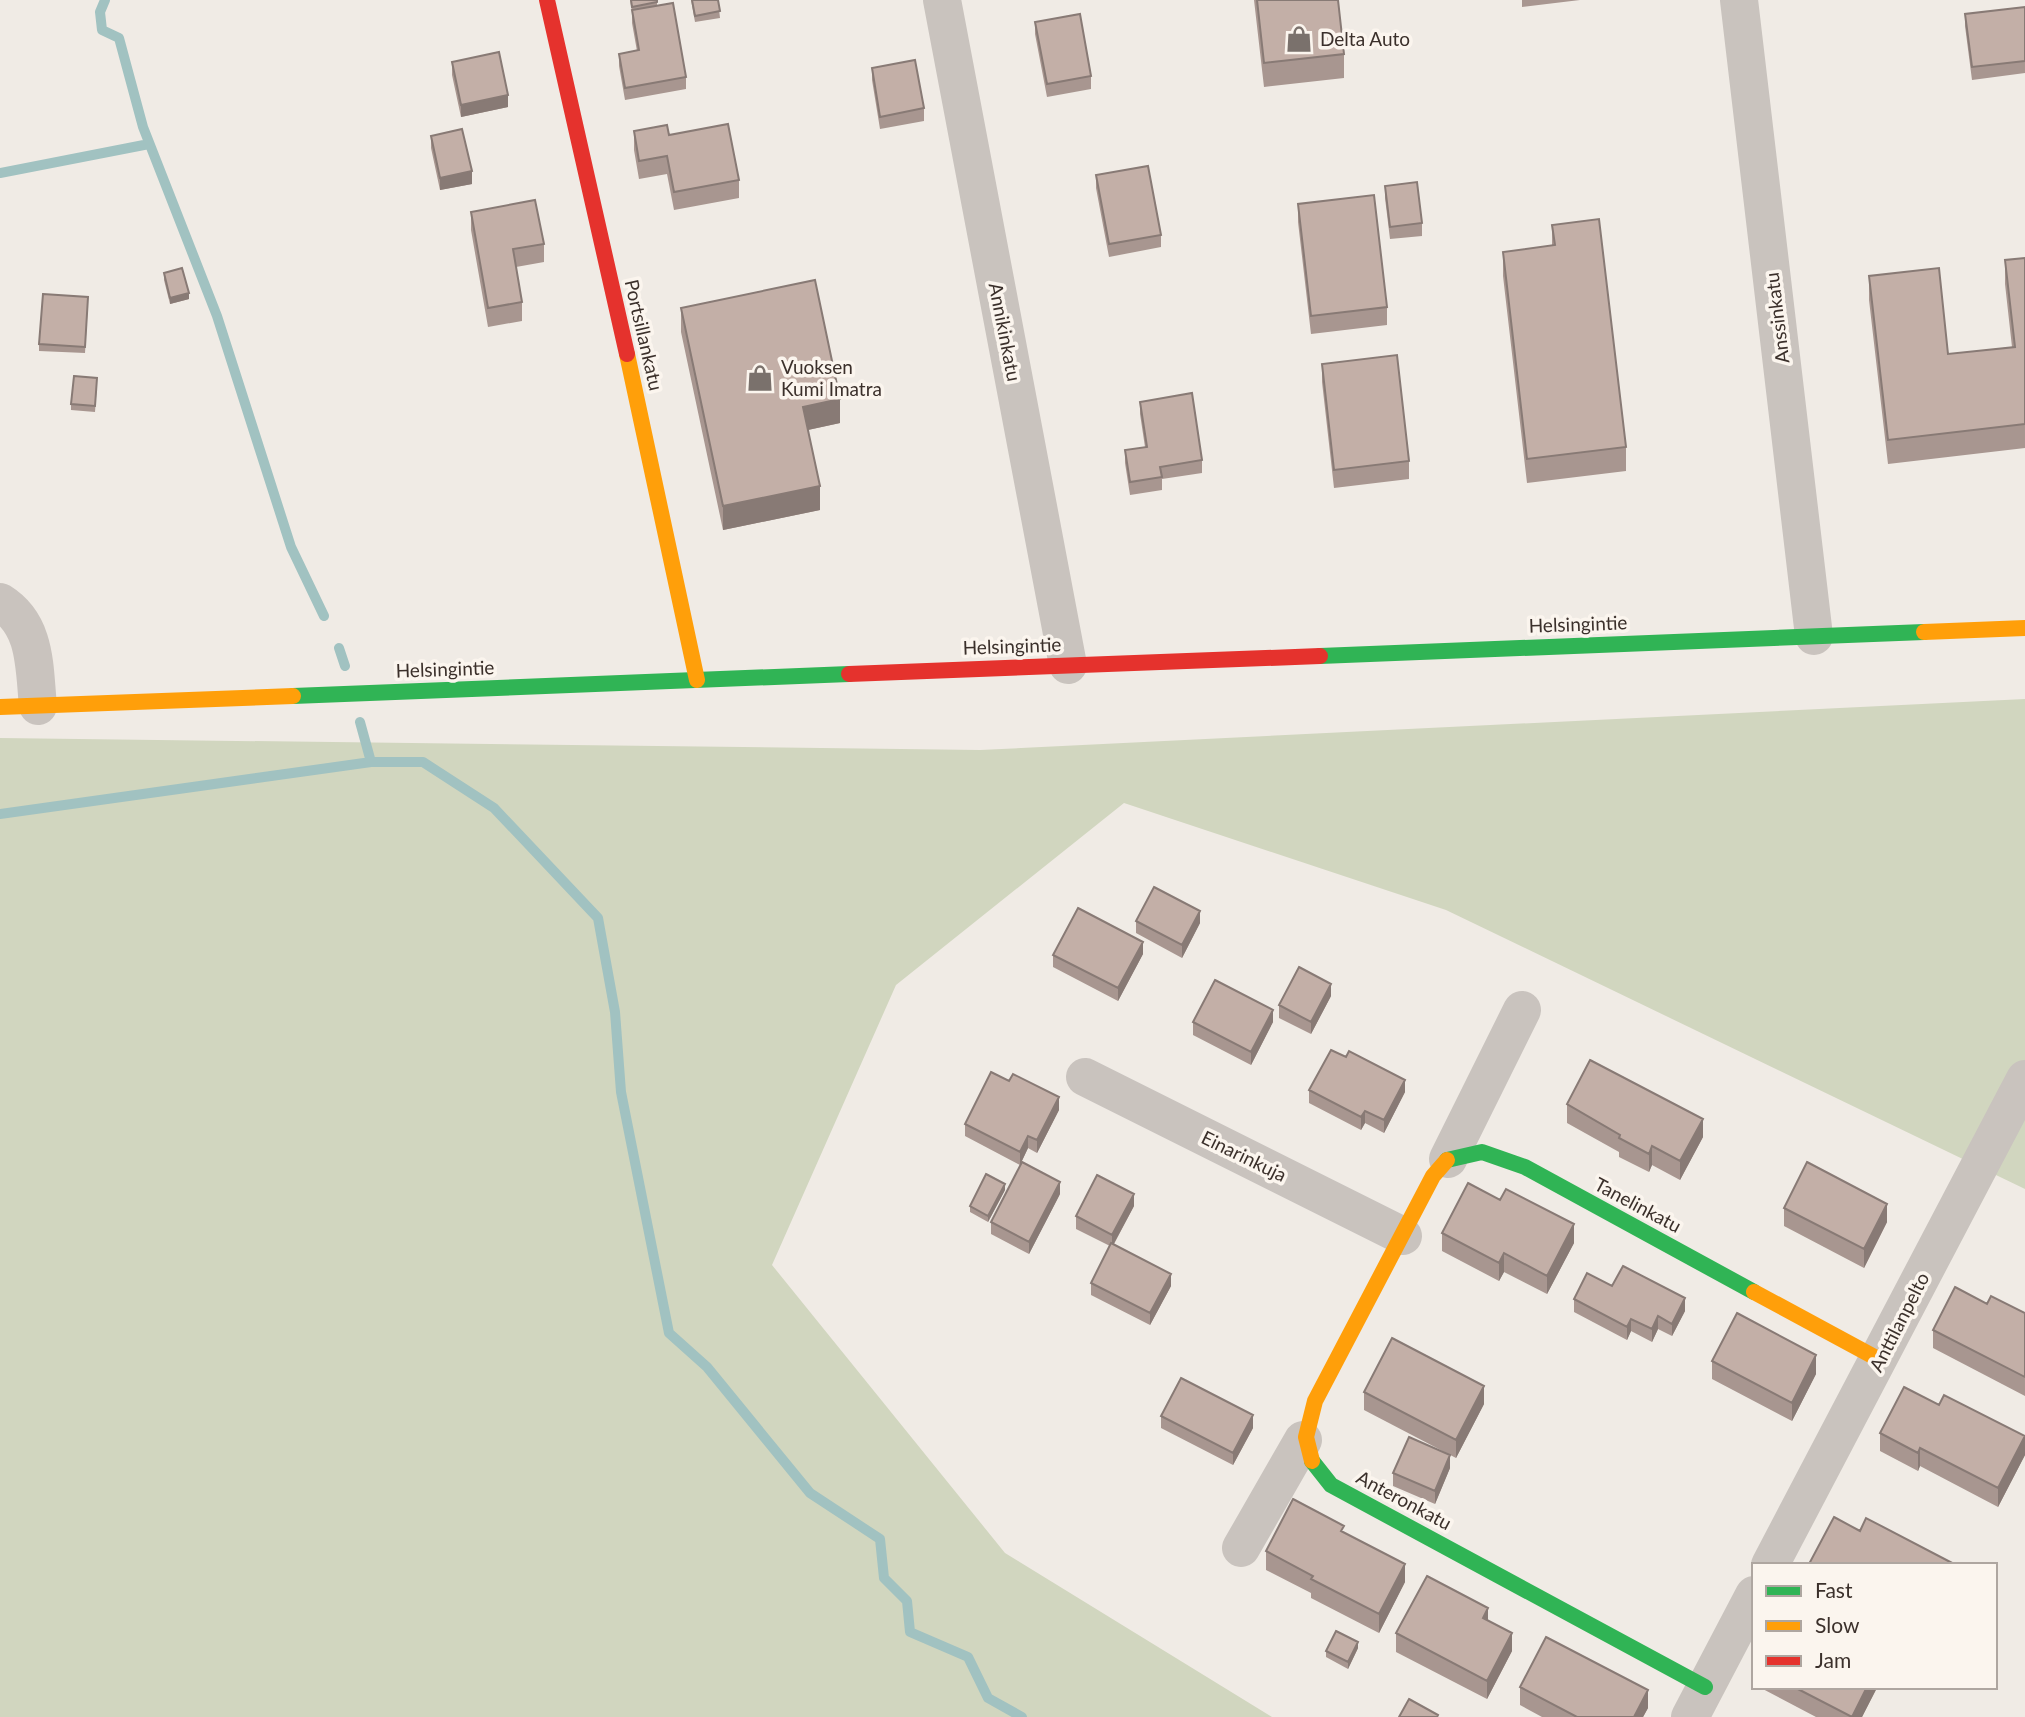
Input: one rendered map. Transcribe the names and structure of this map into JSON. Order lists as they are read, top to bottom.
{
  "streets": {
    "main road": [
      "Portsillankatu",
      "Helsingintie",
      "Tanelinkatu",
      "Anteronkatu"
    ],
    "street": [
      "Anssinkatu",
      "Annikinkatu",
      "Einarinkuja",
      "Anttilanpelto"
    ]
  },
  "crossings": [
    ["Anssinkatu", "Helsingintie"],
    ["Annikinkatu", "Helsingintie"],
    ["Portsillankatu", "Helsingintie"],
    ["Tanelinkatu", "Anttilanpelto"]
  ],
  "places": {
    "shop": ["Delta Auto", "Vuoksen Kumi Imatra"]
  },
  "legend": ["Fast", "Slow", "Jam"]
}
